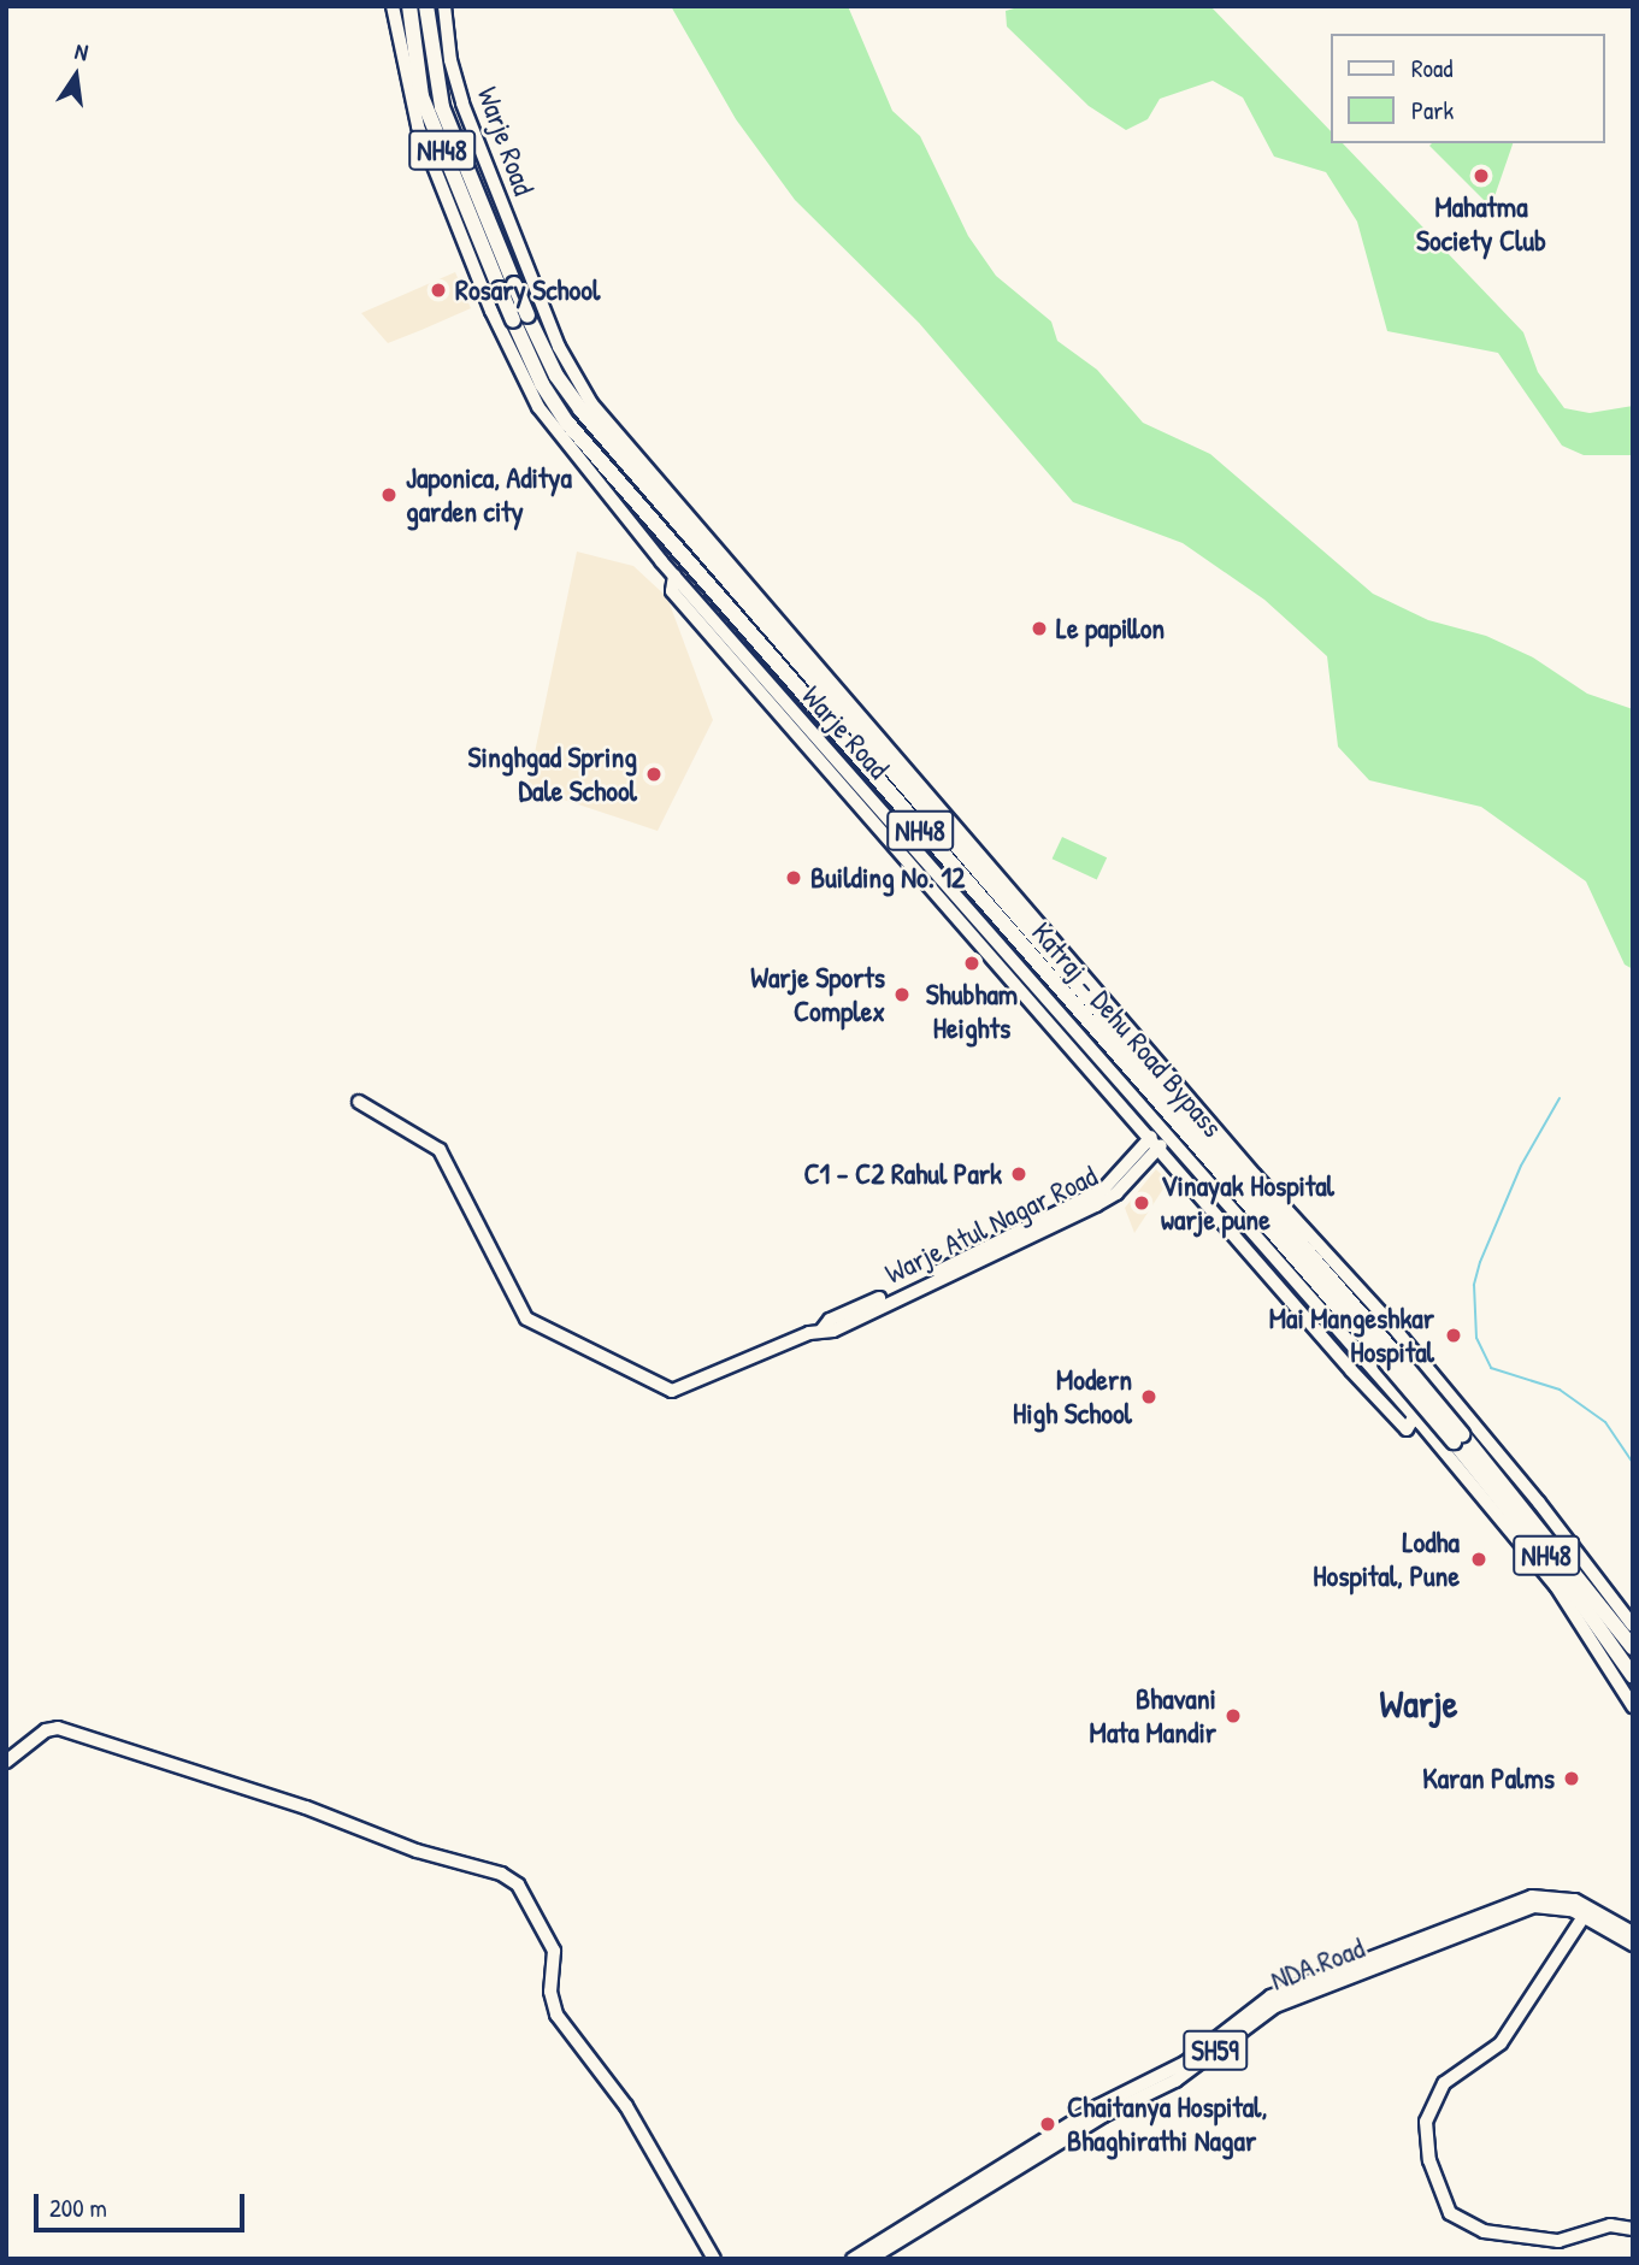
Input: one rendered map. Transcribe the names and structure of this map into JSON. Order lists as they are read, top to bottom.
{
  "streets": {
    "highway": ["NH48", "Katraj - Dehu Road Bypass"],
    "main road": ["NDA Road", "SH59"],
    "street": ["Warje Road", "Warje Atul Nagar Road"]
  },
  "crossings": [
    ["Warje Road", "Katraj - Dehu Road Bypass"],
    ["Warje Road", "Warje Atul Nagar Road"],
    ["NH48", "Katraj - Dehu Road Bypass"],
    ["NDA Road", "SH59"]
  ],
  "districts": ["Warje"],
  "places": [
    "Mahatma Society Club",
    "Rosary School",
    "Japonica, Aditya garden city",
    "Le papillon",
    "Singhgad Spring Dale School",
    "Building No. 12",
    "Shubham Heights",
    "Warje Sports Complex",
    "C1 - C2 Rahul Park",
    "Vinayak Hospital warje pune",
    "Mai Mangeshkar Hospital",
    "Modern High School",
    "Lodha Hospital, Pune",
    "Bhavani Mata Mandir",
    "Karan Palms",
    "Chaitanya Hospital, Bhaghirathi Nagar"
  ],
  "legend": ["Road", "Park"],
  "scale_bar": "200 m",
  "north": "top"
}
